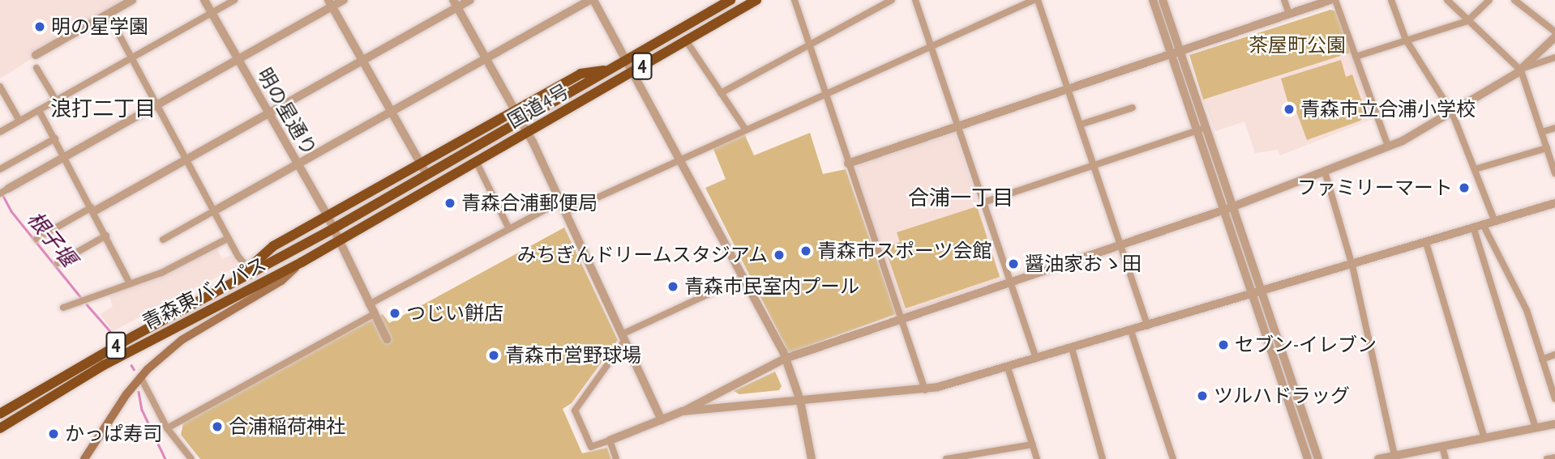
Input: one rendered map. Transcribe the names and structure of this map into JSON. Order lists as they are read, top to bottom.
{
  "streets": {
    "highway": ["4", "国道4号", "青森東バイパス"],
    "street": ["明の星通り"]
  },
  "crossings": [
    ["国道4号", "明の星通り"],
    ["国道4号", "青森東バイパス"],
    ["明の星通り", "青森東バイパス"]
  ],
  "districts": ["浪打二丁目", "合浦一丁目"],
  "water": ["根子堰"],
  "parks": ["茶屋町公園"],
  "places": [
    "明の星学園",
    "青森市立合浦小学校",
    "ファミリーマート",
    "青森合浦郵便局",
    "青森市スポーツ会館",
    "みちぎんドリームスタジアム",
    "醤油家おゝ田",
    "青森市民室内プール",
    "つじい餅店",
    "セブン-イレブン",
    "青森市営野球場",
    "ツルハドラッグ",
    "合浦稲荷神社",
    "かっぱ寿司"
  ]
}
